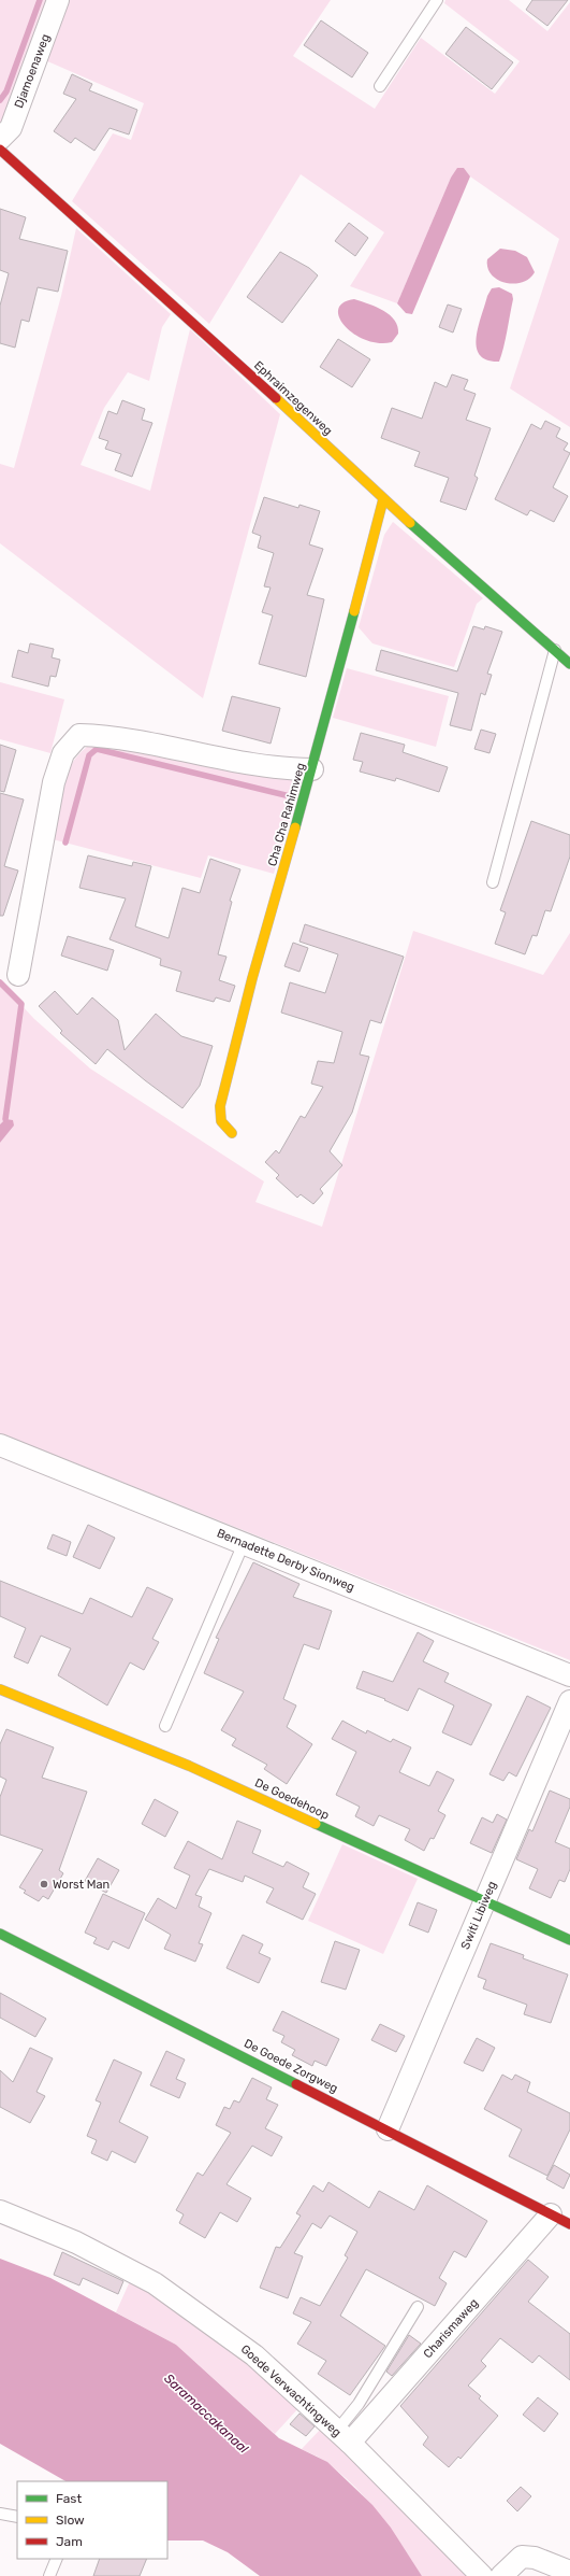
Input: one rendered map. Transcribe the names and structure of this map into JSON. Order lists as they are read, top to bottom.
{
  "streets": {
    "street": [
      "Djamoenaweg",
      "Ephraimzegenweg",
      "Cha Cha Rahimweg",
      "Bernadette Derby Sionweg",
      "De Goedehoop",
      "Switi Libiweg",
      "De Goede Zorgweg",
      "Charismaweg",
      "Goede Verwachtingweg"
    ]
  },
  "crossings": [
    ["Ephraimzegenweg", "Cha Cha Rahimweg"],
    ["De Goedehoop", "Switi Libiweg"],
    ["Switi Libiweg", "De Goede Zorgweg"],
    ["De Goede Zorgweg", "Charismaweg"],
    ["Charismaweg", "Goede Verwachtingweg"]
  ],
  "water": ["Saramaccakanaal"],
  "places": ["Worst Man"],
  "legend": ["Fast", "Slow", "Jam"]
}
